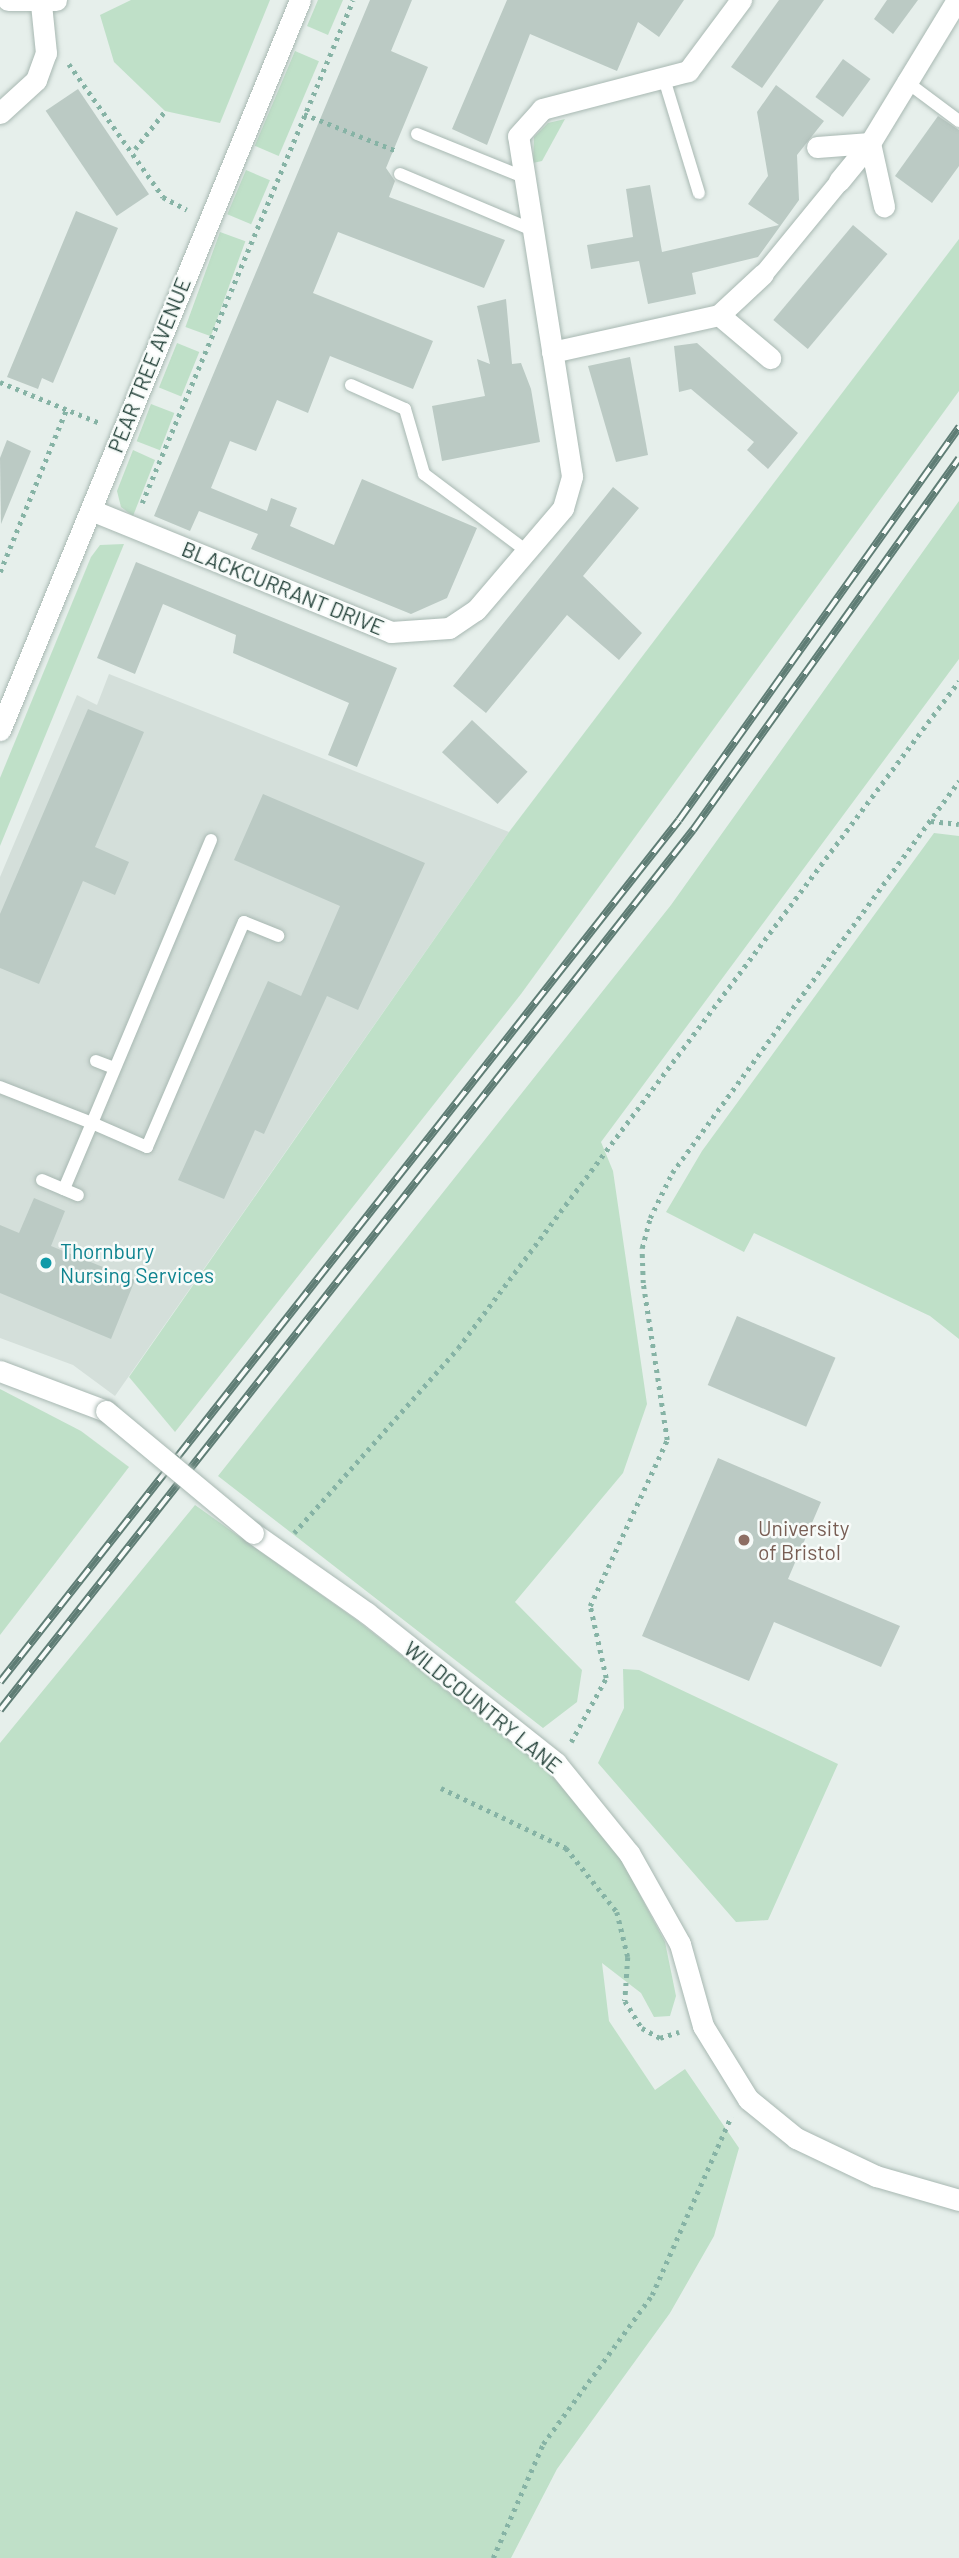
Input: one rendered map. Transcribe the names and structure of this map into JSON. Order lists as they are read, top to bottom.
{
  "streets": {
    "street": ["PEAR TREE AVENUE", "BLACKCURRANT DRIVE", "WILDCOUNTRY LANE"]
  },
  "crossings": [
    ["PEAR TREE AVENUE", "BLACKCURRANT DRIVE"]
  ],
  "places": ["Thornbury Nursing Services", "University of Bristol"]
}
